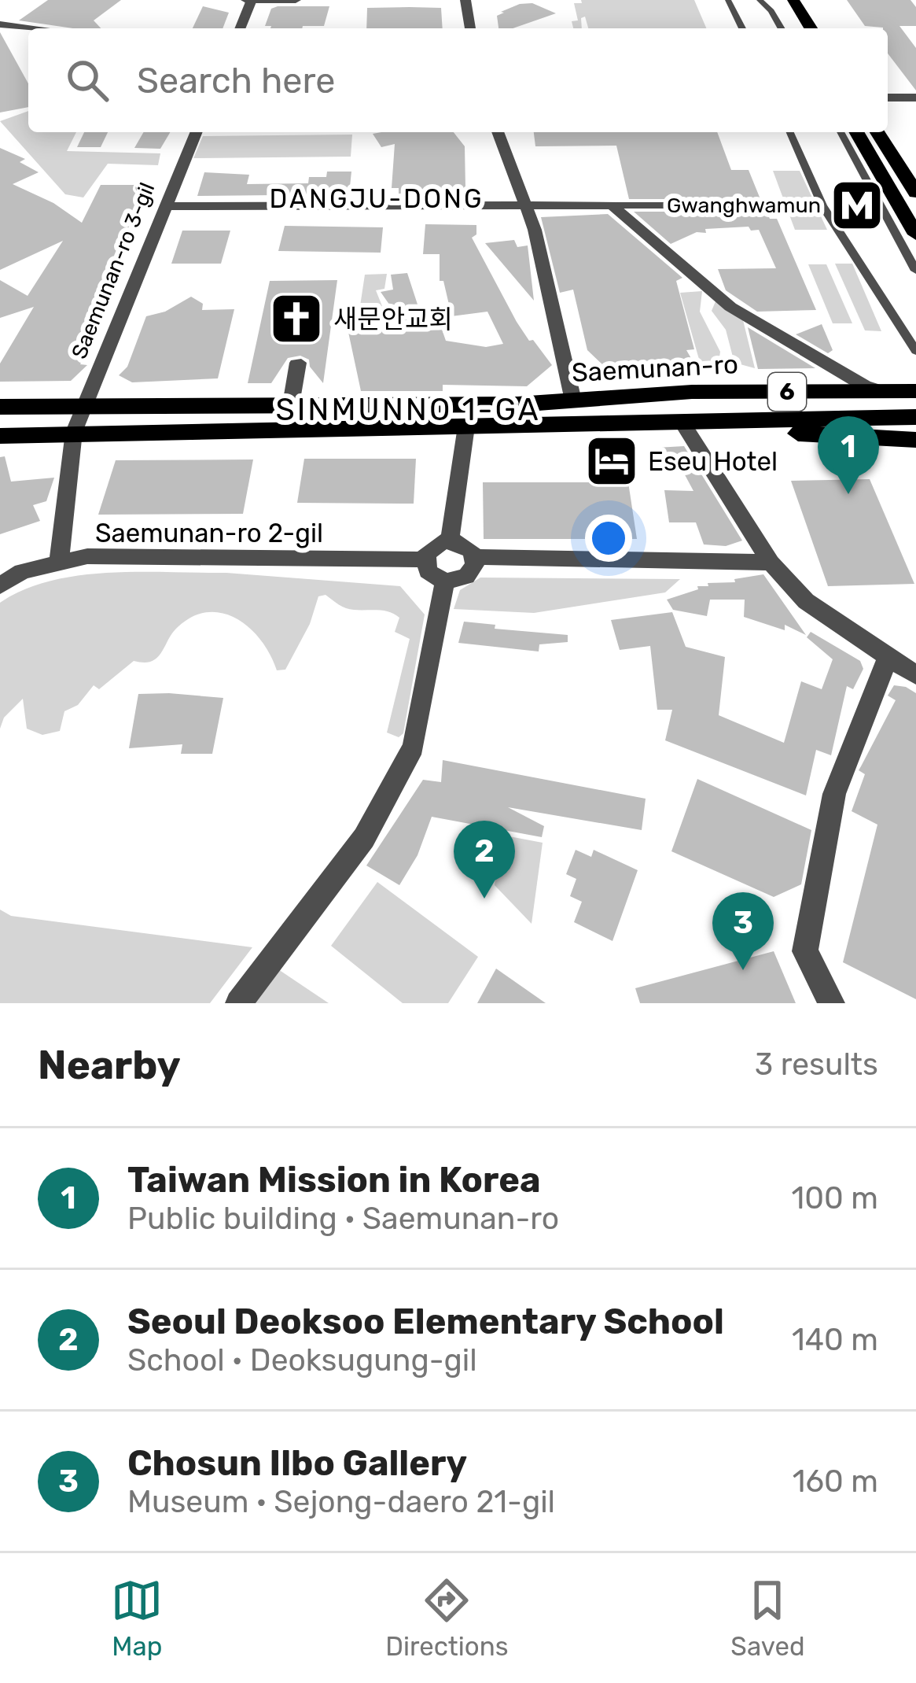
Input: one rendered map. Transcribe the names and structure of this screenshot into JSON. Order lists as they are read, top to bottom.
{
  "streets": {
    "main road": ["Saemunan-ro", "6"],
    "street": ["Saemunan-ro 3-gil", "Saemunan-ro 2-gil"]
  },
  "crossings": [
    ["Saemunan-ro 3-gil", "Saemunan-ro"]
  ],
  "districts": ["DANGJU-DONG", "SINMUNNO 1-GA"],
  "places": {
    "metro station": ["Gwanghwamun"],
    "church": ["새문안교회"],
    "hotel": ["Eseu Hotel"]
  },
  "page": {
    "search": "Search here",
    "pins": ["1", "2", "3"],
    "heading": ["Nearby", "3 results"],
    "list": [
      {
        "mark": "1",
        "name": "Taiwan Mission in Korea",
        "note": "Public building · Saemunan-ro",
        "value": "100 m"
      },
      {
        "mark": "2",
        "name": "Seoul Deoksoo Elementary School",
        "note": "School · Deoksugung-gil",
        "value": "140 m"
      },
      {
        "mark": "3",
        "name": "Chosun Ilbo Gallery",
        "note": "Museum · Sejong-daero 21-gil",
        "value": "160 m"
      }
    ],
    "nav": ["Map", "Directions", "Saved"]
  }
}
